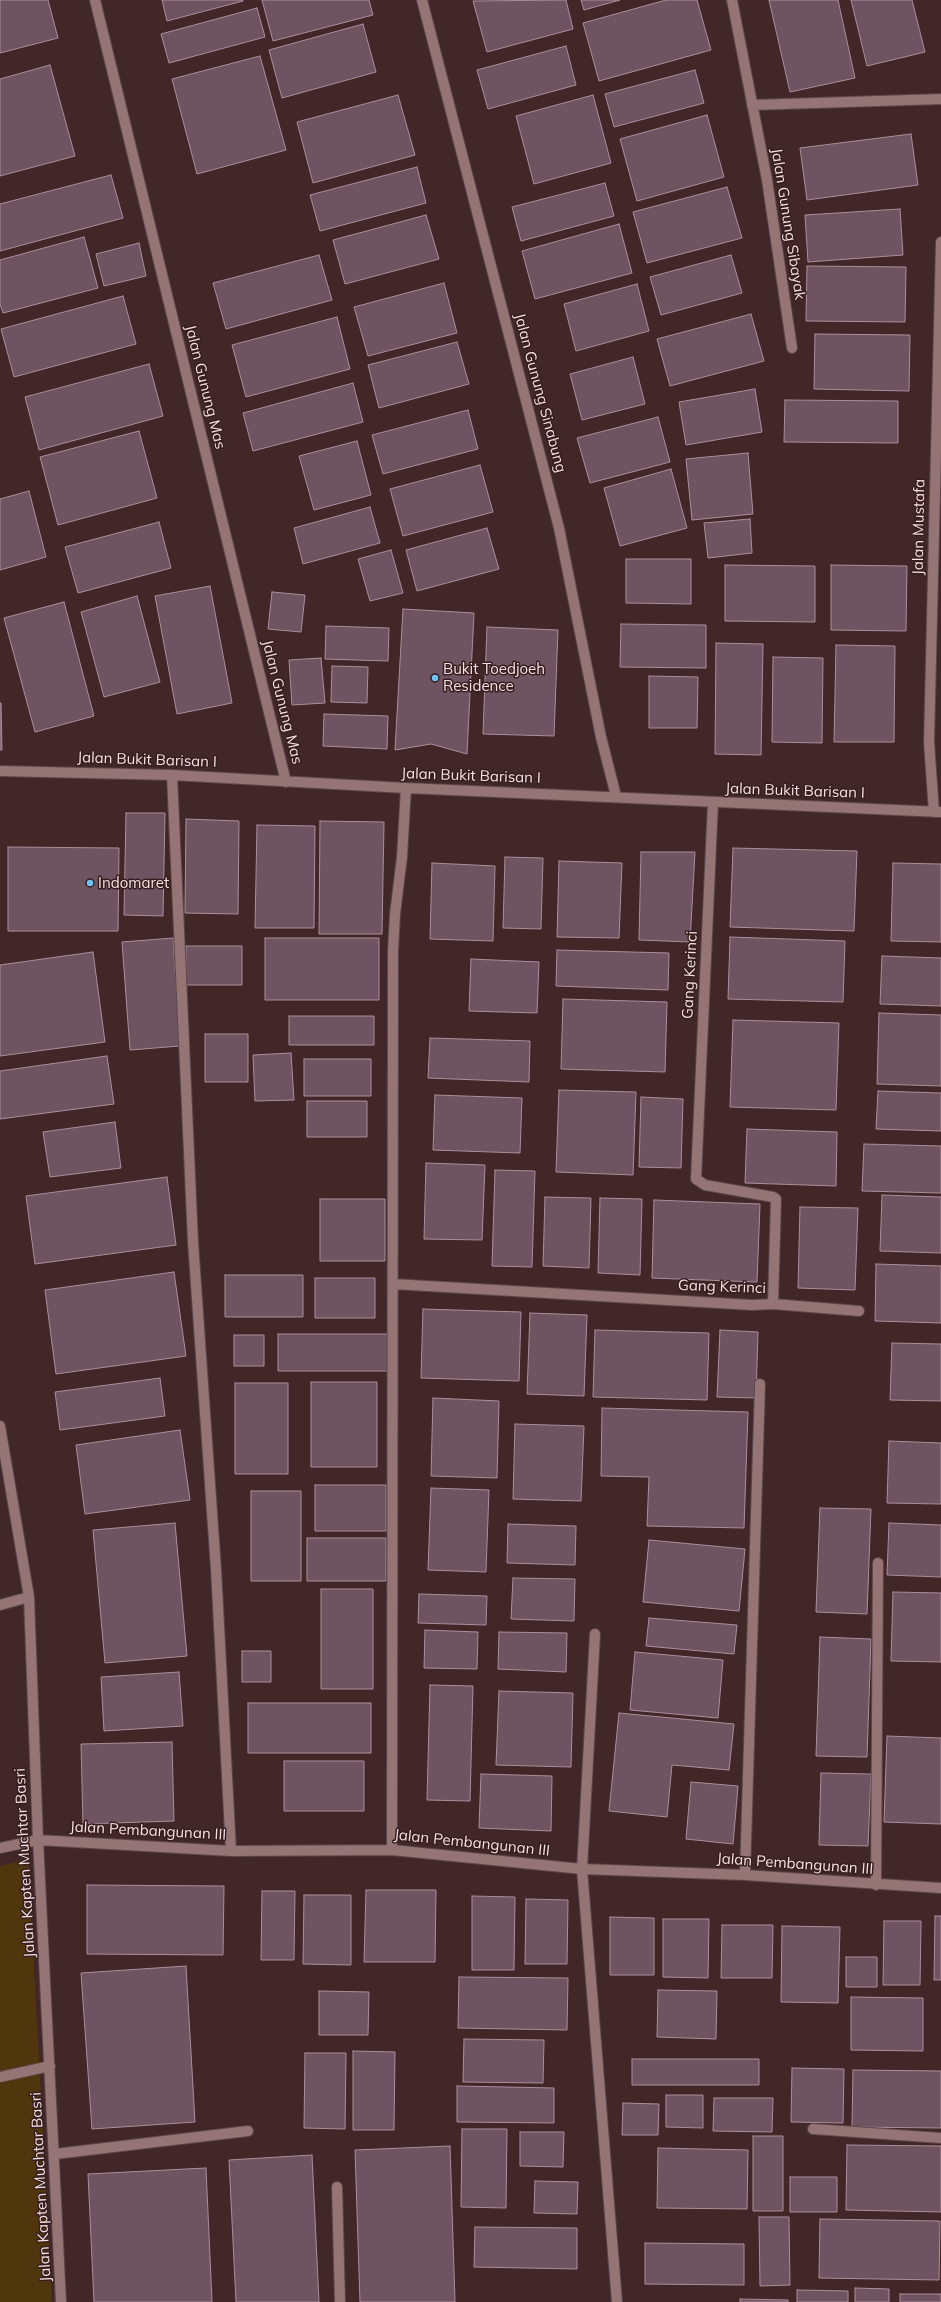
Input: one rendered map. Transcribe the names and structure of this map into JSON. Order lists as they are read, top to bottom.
{
  "streets": {
    "street": [
      "Jalan Gunung Sibayak",
      "Jalan Gunung Mas",
      "Jalan Gunung Sinabung",
      "Jalan Mustafa",
      "Jalan Bukit Barisan I",
      "Gang Kerinci",
      "Jalan Pembangunan III",
      "Jalan Kapten Muchtar Basri"
    ]
  },
  "crossings": [
    ["Jalan Gunung Mas", "Jalan Bukit Barisan I"],
    ["Jalan Gunung Sinabung", "Jalan Bukit Barisan I"],
    ["Jalan Mustafa", "Jalan Bukit Barisan I"],
    ["Jalan Bukit Barisan I", "Gang Kerinci"],
    ["Jalan Pembangunan III", "Jalan Kapten Muchtar Basri"]
  ],
  "places": ["Bukit Toedjoeh Residence", "Indomaret"]
}
